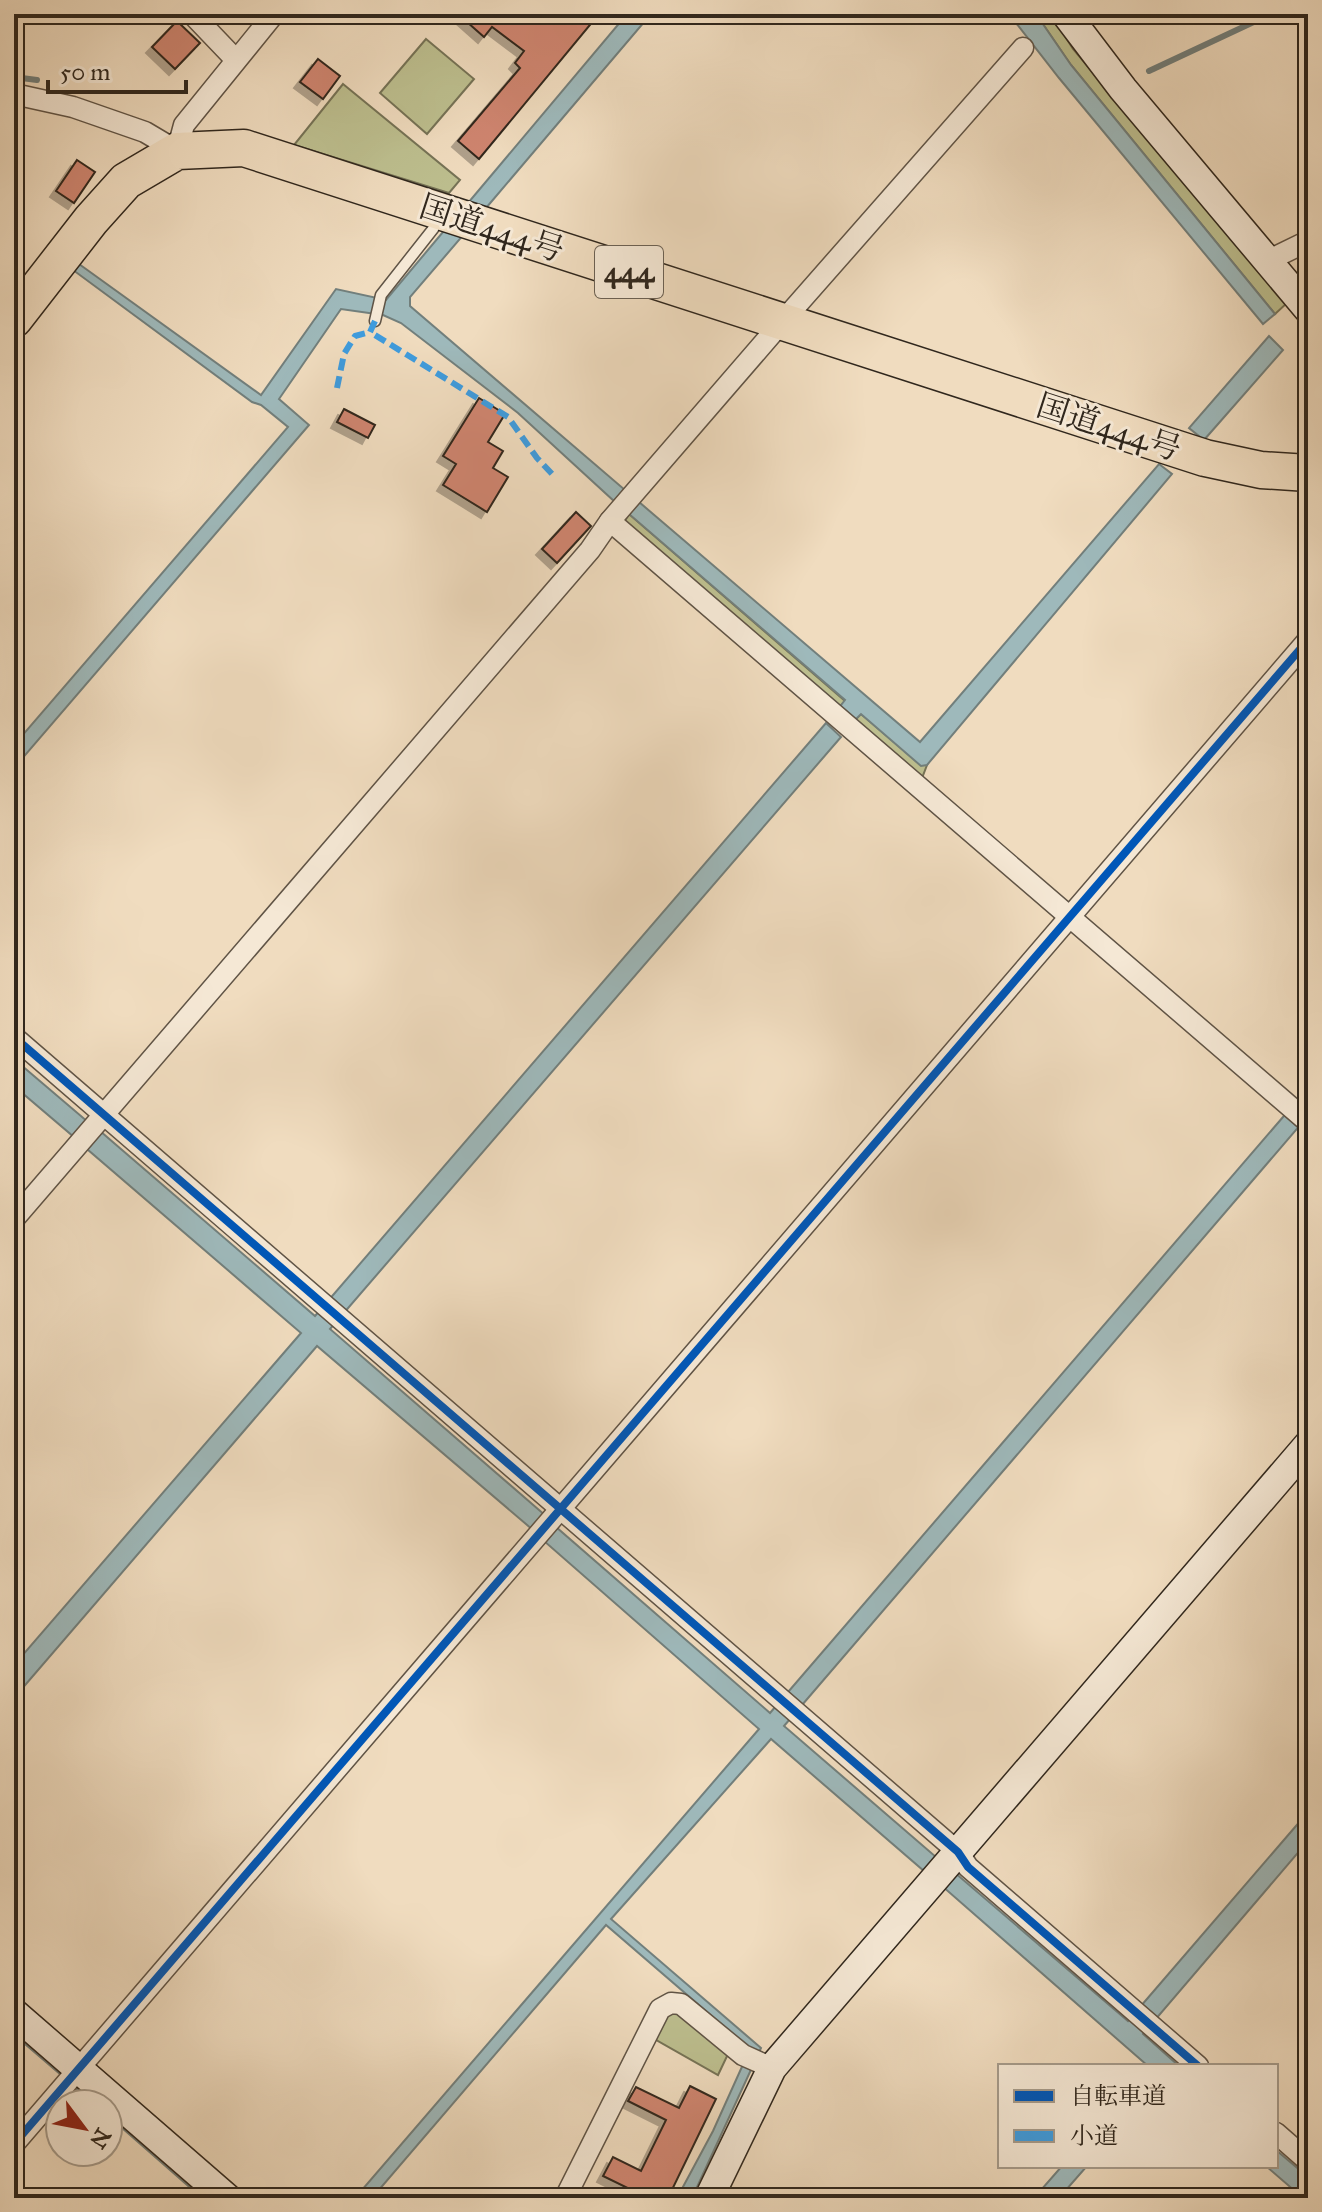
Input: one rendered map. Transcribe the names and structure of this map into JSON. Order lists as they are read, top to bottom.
{
  "streets": {
    "highway": ["国道444号", "444"]
  },
  "legend": ["自転車道", "小道"],
  "scale_bar": "50 m",
  "north": "bottom right"
}
